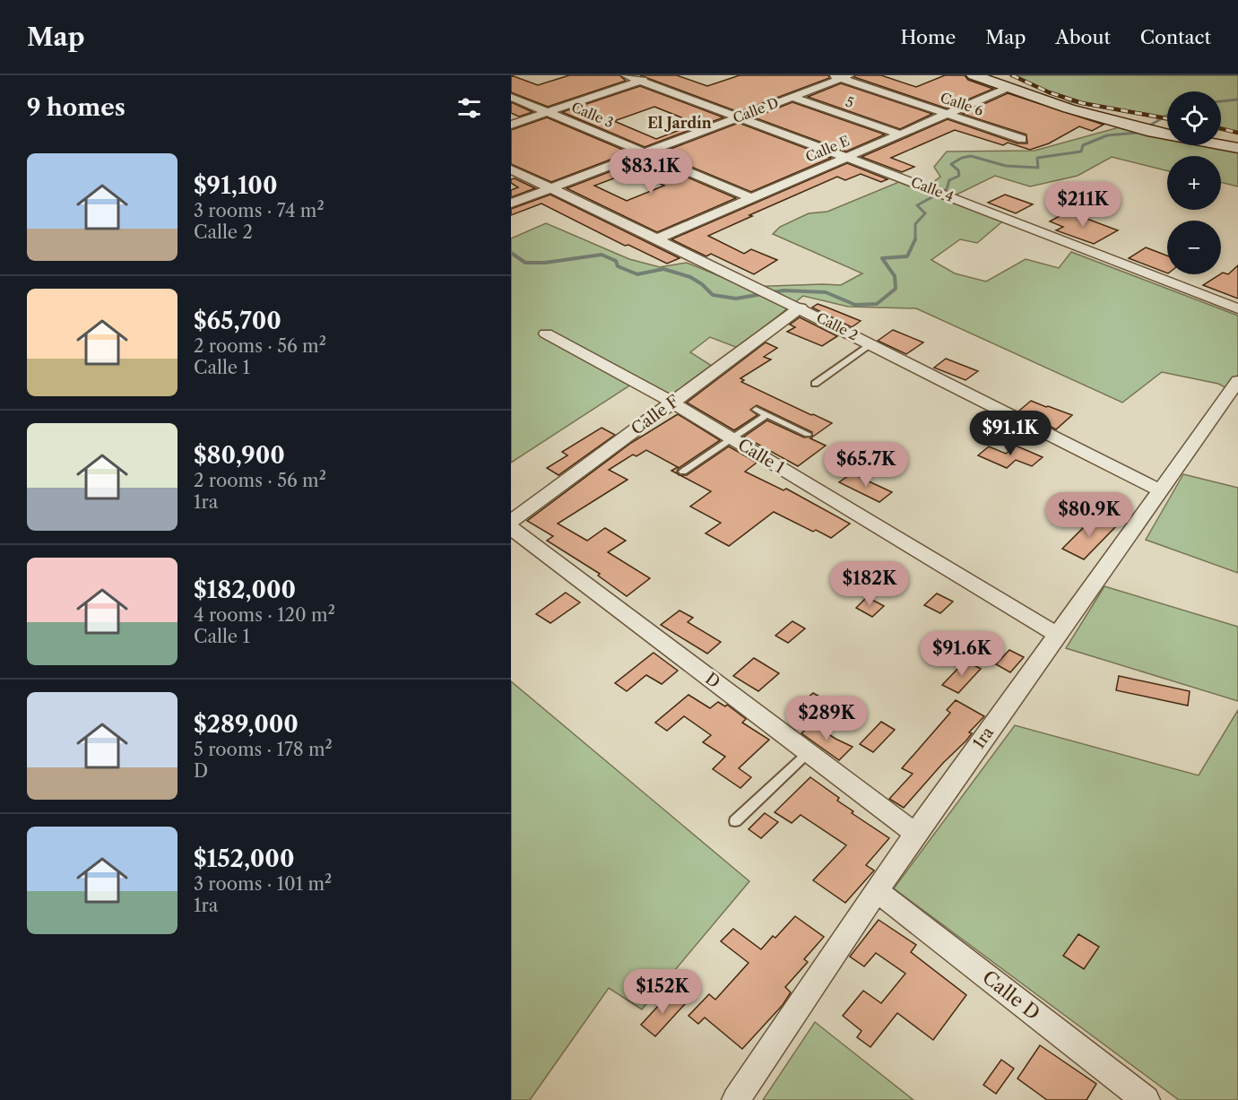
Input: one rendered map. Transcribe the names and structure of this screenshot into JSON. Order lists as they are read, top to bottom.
{
  "streets": {
    "street": [
      "5",
      "Calle 6",
      "Calle D",
      "Calle 3",
      "Calle E",
      "Calle 4",
      "Calle 2",
      "Calle F",
      "Calle 1",
      "D",
      "1ra"
    ]
  },
  "crossings": [
    ["5", "Calle D"],
    ["5", "Calle E"],
    ["Calle 6", "Calle D"],
    ["Calle 6", "Calle E"],
    ["Calle D", "Calle 3"],
    ["Calle D", "Calle 4"],
    ["Calle D", "Calle 2"],
    ["Calle D", "1ra"],
    ["Calle 3", "Calle E"],
    ["Calle E", "Calle 4"],
    ["Calle E", "Calle 2"],
    ["Calle 2", "Calle F"],
    ["Calle 2", "1ra"],
    ["Calle F", "Calle 1"],
    ["Calle 1", "1ra"],
    ["D", "1ra"]
  ],
  "districts": ["El Jardín"],
  "page": {
    "header": "Map",
    "nav": [
      "Home",
      "Map",
      "About",
      "Contact"
    ],
    "heading": "9 homes",
    "map_buttons": ["+", "−"],
    "list": [
      {
        "name": "$91,100",
        "note": "3 rooms · 74 m² · Calle 2"
      },
      {
        "name": "$65,700",
        "note": "2 rooms · 56 m² · Calle 1"
      },
      {
        "name": "$80,900",
        "note": "2 rooms · 56 m² · 1ra"
      },
      {
        "name": "$182,000",
        "note": "4 rooms · 120 m² · Calle 1"
      },
      {
        "name": "$289,000",
        "note": "5 rooms · 178 m² · D"
      },
      {
        "name": "$152,000",
        "note": "3 rooms · 101 m² · 1ra"
      }
    ],
    "price": [
      "$83.1K",
      "$211K",
      "$91.1K",
      "$65.7K",
      "$80.9K",
      "$182K",
      "$91.6K",
      "$289K",
      "$152K"
    ]
  }
}
